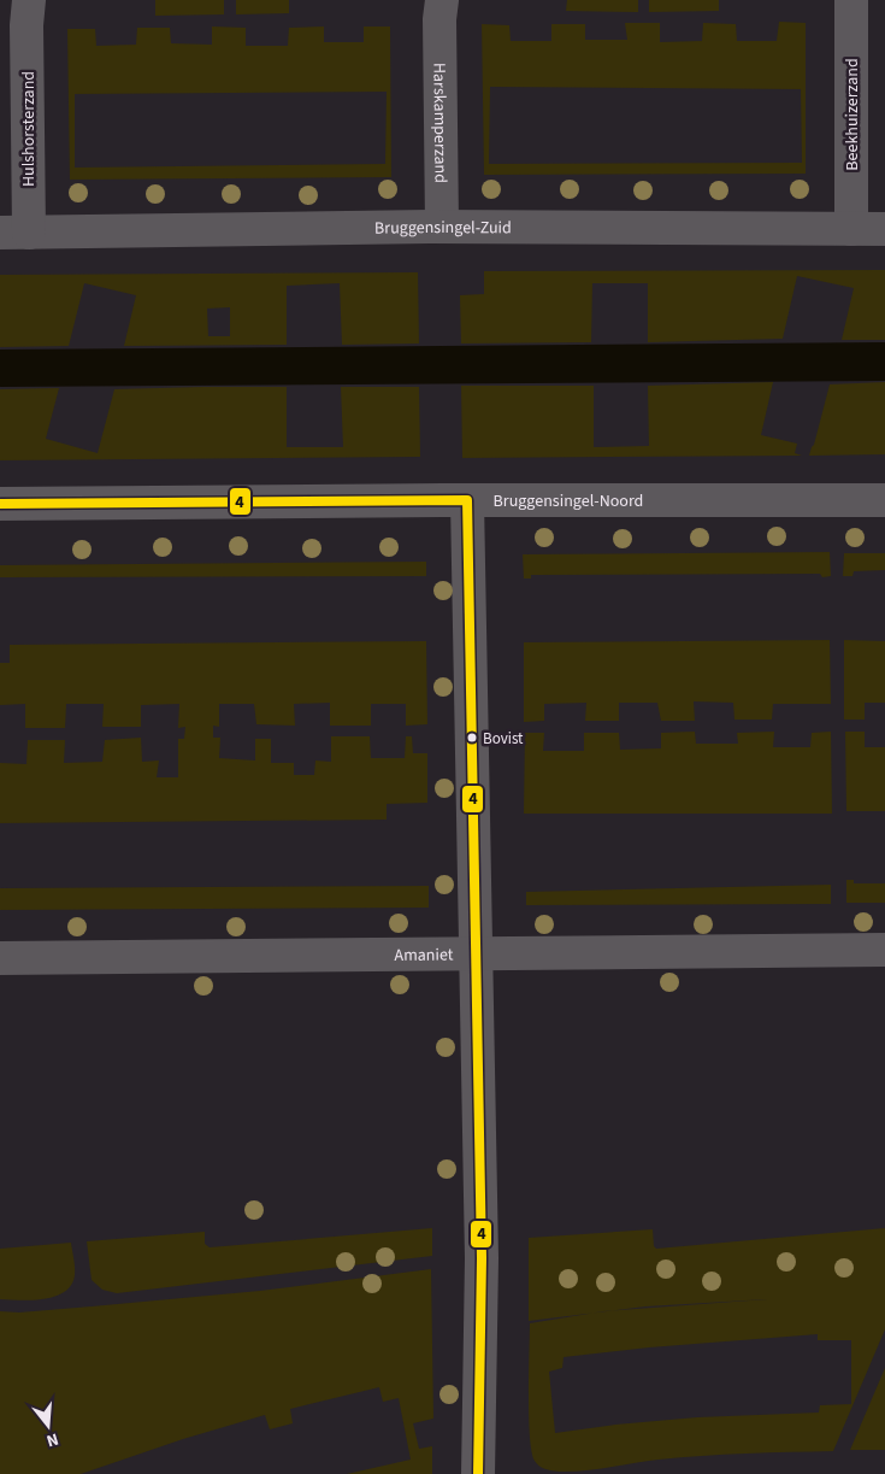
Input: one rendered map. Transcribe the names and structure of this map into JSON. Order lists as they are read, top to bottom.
{
  "streets": {
    "street": [
      "Beekhuizerzand",
      "Harskamperzand",
      "Hulshorsterzand",
      "Bruggensingel-Zuid",
      "Bruggensingel-Noord",
      "Amaniet"
    ]
  },
  "crossings": [
    ["Beekhuizerzand", "Bruggensingel-Zuid"],
    ["Harskamperzand", "Bruggensingel-Zuid"],
    ["Hulshorsterzand", "Bruggensingel-Zuid"]
  ],
  "places": ["Bovist"],
  "lines": ["transit line 4"],
  "north": "bottom"
}
